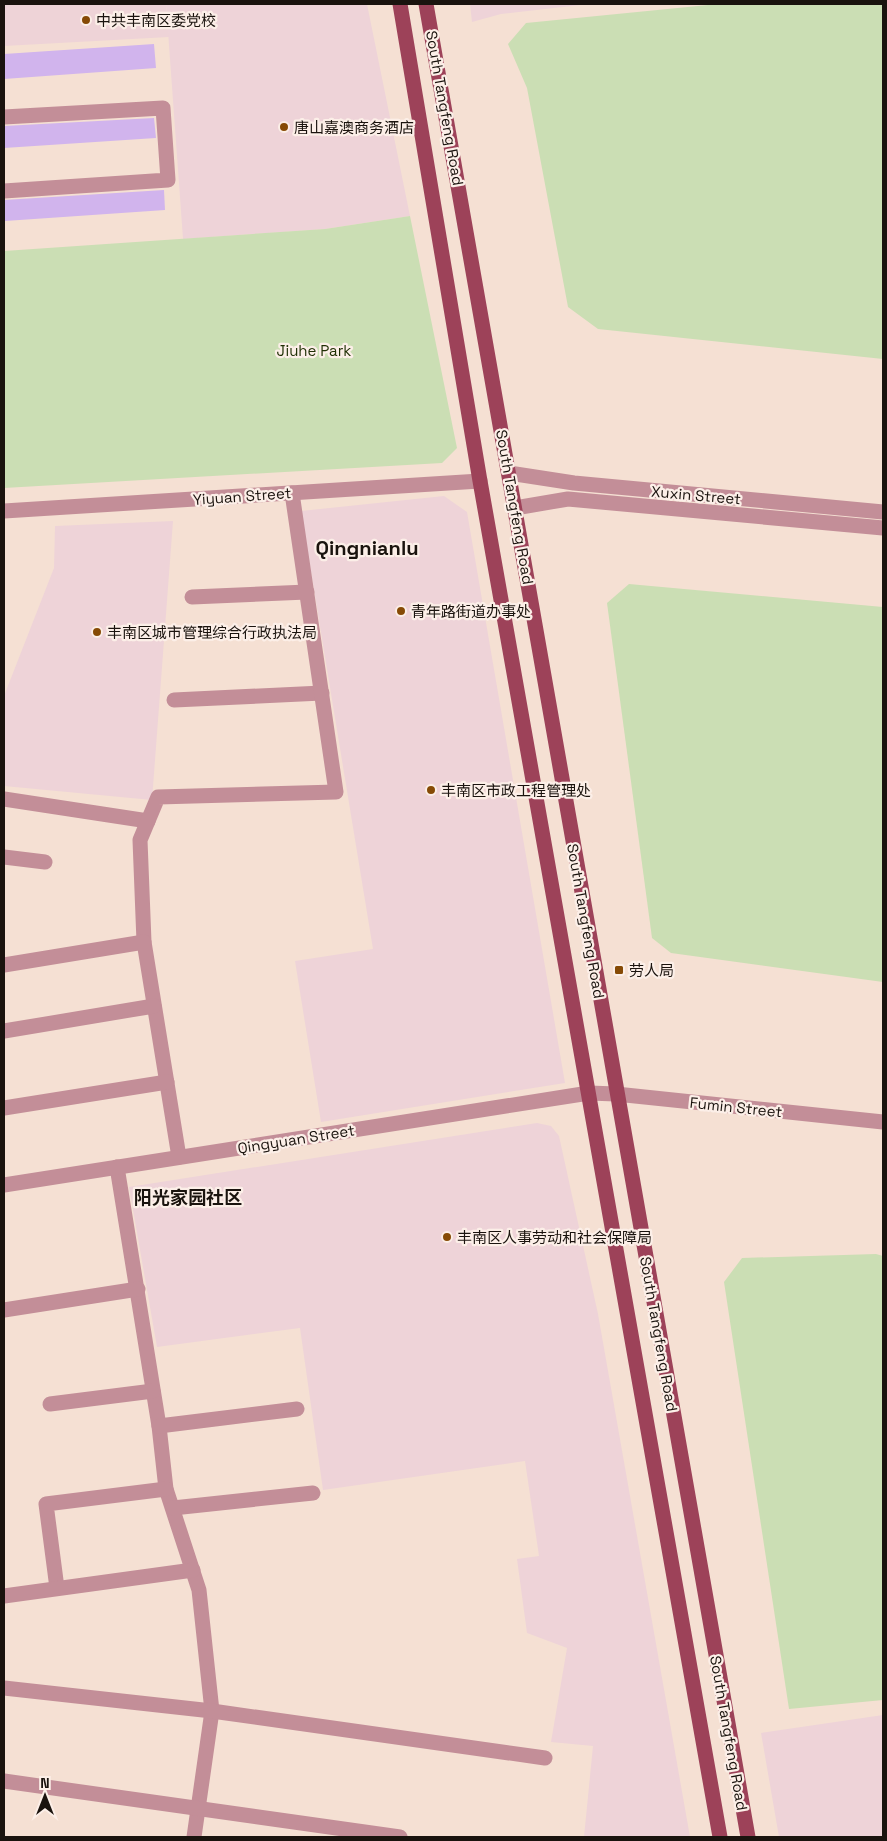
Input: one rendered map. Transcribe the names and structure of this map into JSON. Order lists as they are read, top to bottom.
{
  "streets": {
    "main road": ["South Tangfeng Road"],
    "street": [
      "Xuxin Street",
      "Yiyuan Street",
      "Fumin Street",
      "Qingyuan Street"
    ]
  },
  "crossings": [
    ["South Tangfeng Road", "Xuxin Street"],
    ["South Tangfeng Road", "Yiyuan Street"],
    ["South Tangfeng Road", "Fumin Street"],
    ["South Tangfeng Road", "Qingyuan Street"],
    ["Fumin Street", "Qingyuan Street"]
  ],
  "districts": ["Qingnianlu", "阳光家园社区"],
  "parks": ["Jiuhe Park"],
  "places": {
    "other": [
      "中共丰南区委党校",
      "唐山嘉澳商务酒店",
      "青年路街道办事处",
      "丰南区城市管理综合行政执法局",
      "丰南区市政工程管理处",
      "丰南区人事劳动和社会保障局"
    ],
    "transit": ["劳人局"]
  },
  "north": "top"
}
